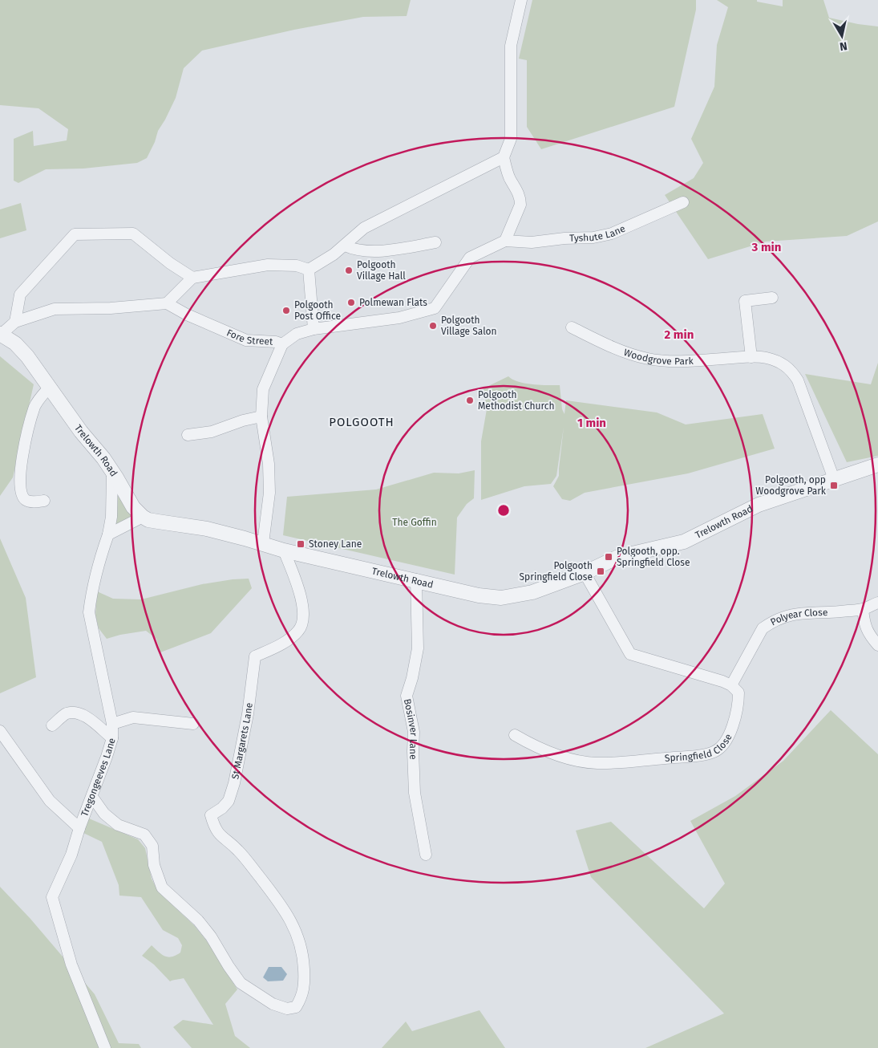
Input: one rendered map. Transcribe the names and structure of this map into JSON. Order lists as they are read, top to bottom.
{
  "streets": {
    "street": [
      "Tyshute Lane",
      "Fore Street",
      "Woodgrove Park",
      "Trelowth Road",
      "Polyear Close",
      "Bosinver Lane",
      "St Margarets Lane",
      "Springfield Close",
      "Tregongeeves Lane"
    ]
  },
  "crossings": [
    ["Tyshute Lane", "Fore Street"],
    ["Woodgrove Park", "Trelowth Road"],
    ["Trelowth Road", "Bosinver Lane"],
    ["Trelowth Road", "St Margarets Lane"],
    ["Trelowth Road", "Tregongeeves Lane"],
    ["Polyear Close", "Springfield Close"],
    ["St Margarets Lane", "Tregongeeves Lane"]
  ],
  "districts": ["POLGOOTH"],
  "parks": ["The Goffin"],
  "places": {
    "other": [
      "Polgooth Village Hall",
      "Polmewan Flats",
      "Polgooth Post Office",
      "Polgooth Village Salon",
      "Polgooth Methodist Church"
    ],
    "transit": [
      "Polgooth, opp Woodgrove Park",
      "Stoney Lane",
      "Polgooth, opp. Springfield Close",
      "Polgooth Springfield Close"
    ]
  },
  "north": "bottom",
  "rings": ["3 min", "2 min", "1 min"]
}
